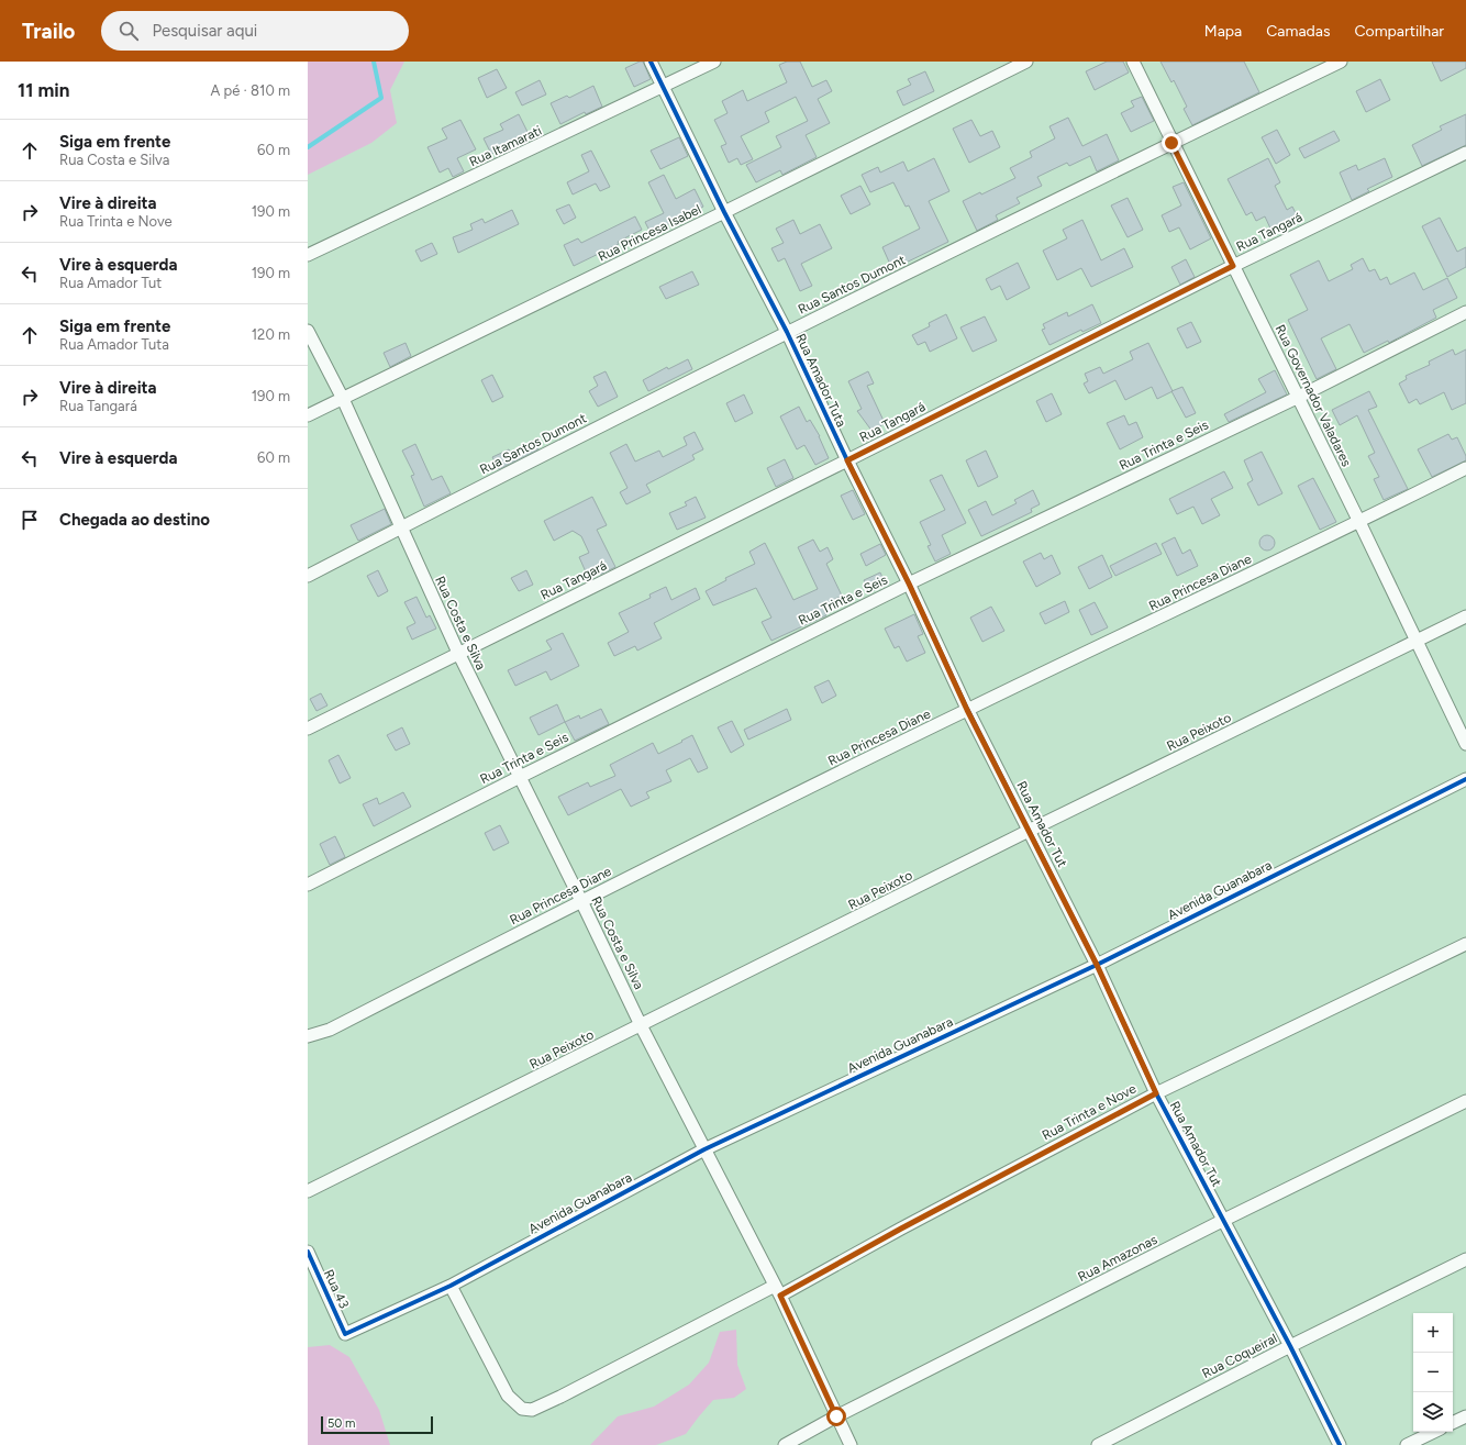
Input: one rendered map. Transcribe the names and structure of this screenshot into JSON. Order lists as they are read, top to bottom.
{
  "streets": {
    "street": [
      "Rua Itamarati",
      "Rua Tangará",
      "Rua Princesa Isabel",
      "Rua Santos Dumont",
      "Rua Amador Tuta",
      "Rua Governador Valadares",
      "Rua Trinta e Seis",
      "Rua Princesa Diane",
      "Rua Costa e Silva",
      "Rua Peixoto",
      "Rua Amador Tut",
      "Avenida Guanabara",
      "Rua Trinta e Nove",
      "Rua Amazonas",
      "Rua 43",
      "Rua Coqueiral"
    ]
  },
  "crossings": [
    ["Rua Itamarati", "Rua Amador Tuta"],
    ["Rua Tangará", "Rua Amador Tuta"],
    ["Rua Tangará", "Rua Governador Valadares"],
    ["Rua Tangará", "Rua Costa e Silva"],
    ["Rua Princesa Isabel", "Rua Amador Tuta"],
    ["Rua Princesa Isabel", "Rua Costa e Silva"],
    ["Rua Santos Dumont", "Rua Amador Tuta"],
    ["Rua Santos Dumont", "Rua Governador Valadares"],
    ["Rua Santos Dumont", "Rua Costa e Silva"],
    ["Rua Amador Tuta", "Rua Trinta e Seis"],
    ["Rua Amador Tuta", "Rua Princesa Diane"],
    ["Rua Amador Tuta", "Rua Amador Tut"],
    ["Rua Governador Valadares", "Rua Trinta e Seis"],
    ["Rua Governador Valadares", "Rua Princesa Diane"],
    ["Rua Governador Valadares", "Rua Peixoto"],
    ["Rua Trinta e Seis", "Rua Costa e Silva"],
    ["Rua Princesa Diane", "Rua Costa e Silva"],
    ["Rua Princesa Diane", "Rua Amador Tut"],
    ["Rua Costa e Silva", "Rua Peixoto"],
    ["Rua Costa e Silva", "Avenida Guanabara"],
    ["Rua Costa e Silva", "Rua Trinta e Nove"],
    ["Rua Costa e Silva", "Rua Amazonas"],
    ["Rua Peixoto", "Rua Amador Tut"],
    ["Rua Amador Tut", "Avenida Guanabara"],
    ["Rua Amador Tut", "Rua Trinta e Nove"],
    ["Rua Amador Tut", "Rua Amazonas"],
    ["Rua Amador Tut", "Rua Coqueiral"],
    ["Avenida Guanabara", "Rua Trinta e Nove"],
    ["Avenida Guanabara", "Rua 43"]
  ],
  "scale_bar": "50 m",
  "page": {
    "header": "Trailo",
    "search": "Pesquisar aqui",
    "nav": ["Mapa", "Camadas", "Compartilhar"],
    "heading": ["11 min", "A pé · 810 m"],
    "list": [
      ["Siga em frente", "Rua Costa e Silva", "60 m"],
      ["Vire à direita", "Rua Trinta e Nove", "190 m"],
      ["Vire à esquerda", "Rua Amador Tut", "190 m"],
      ["Siga em frente", "Rua Amador Tuta", "120 m"],
      ["Vire à direita", "Rua Tangará", "190 m"],
      ["Vire à esquerda", "60 m"],
      "Chegada ao destino"
    ],
    "map_buttons": ["+", "−"],
    "scale": "50 m"
  }
}
